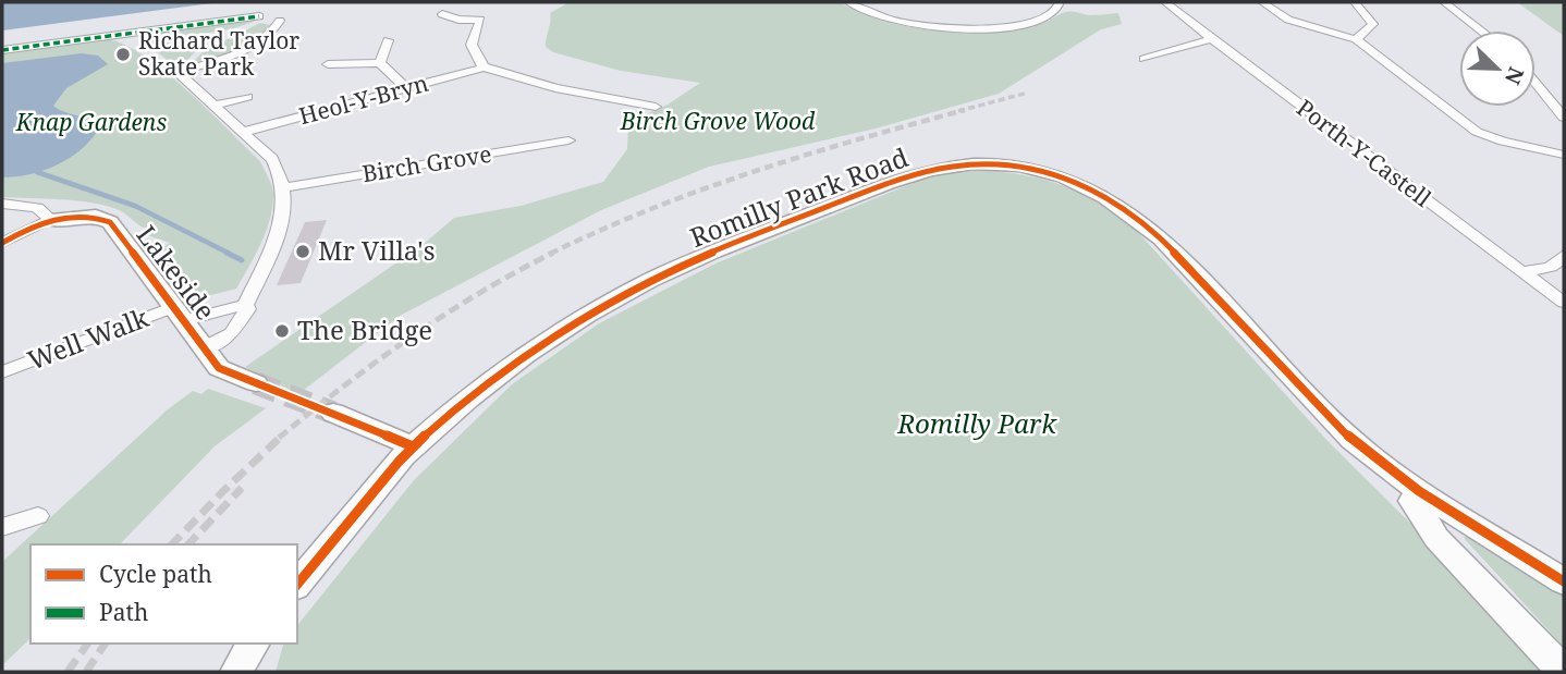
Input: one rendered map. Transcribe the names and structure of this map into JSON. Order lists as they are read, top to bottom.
{
  "streets": {
    "street": [
      "Heol-Y-Bryn",
      "Porth-Y-Castell",
      "Birch Grove",
      "Romilly Park Road",
      "Lakeside",
      "Well Walk"
    ]
  },
  "crossings": [
    ["Lakeside", "Well Walk"]
  ],
  "parks": ["Birch Grove Wood", "Knap Gardens", "Romilly Park"],
  "places": ["Richard Taylor Skate Park", "Mr Villa's", "The Bridge"],
  "legend": ["Cycle path", "Path"],
  "north": "bottom right"
}
